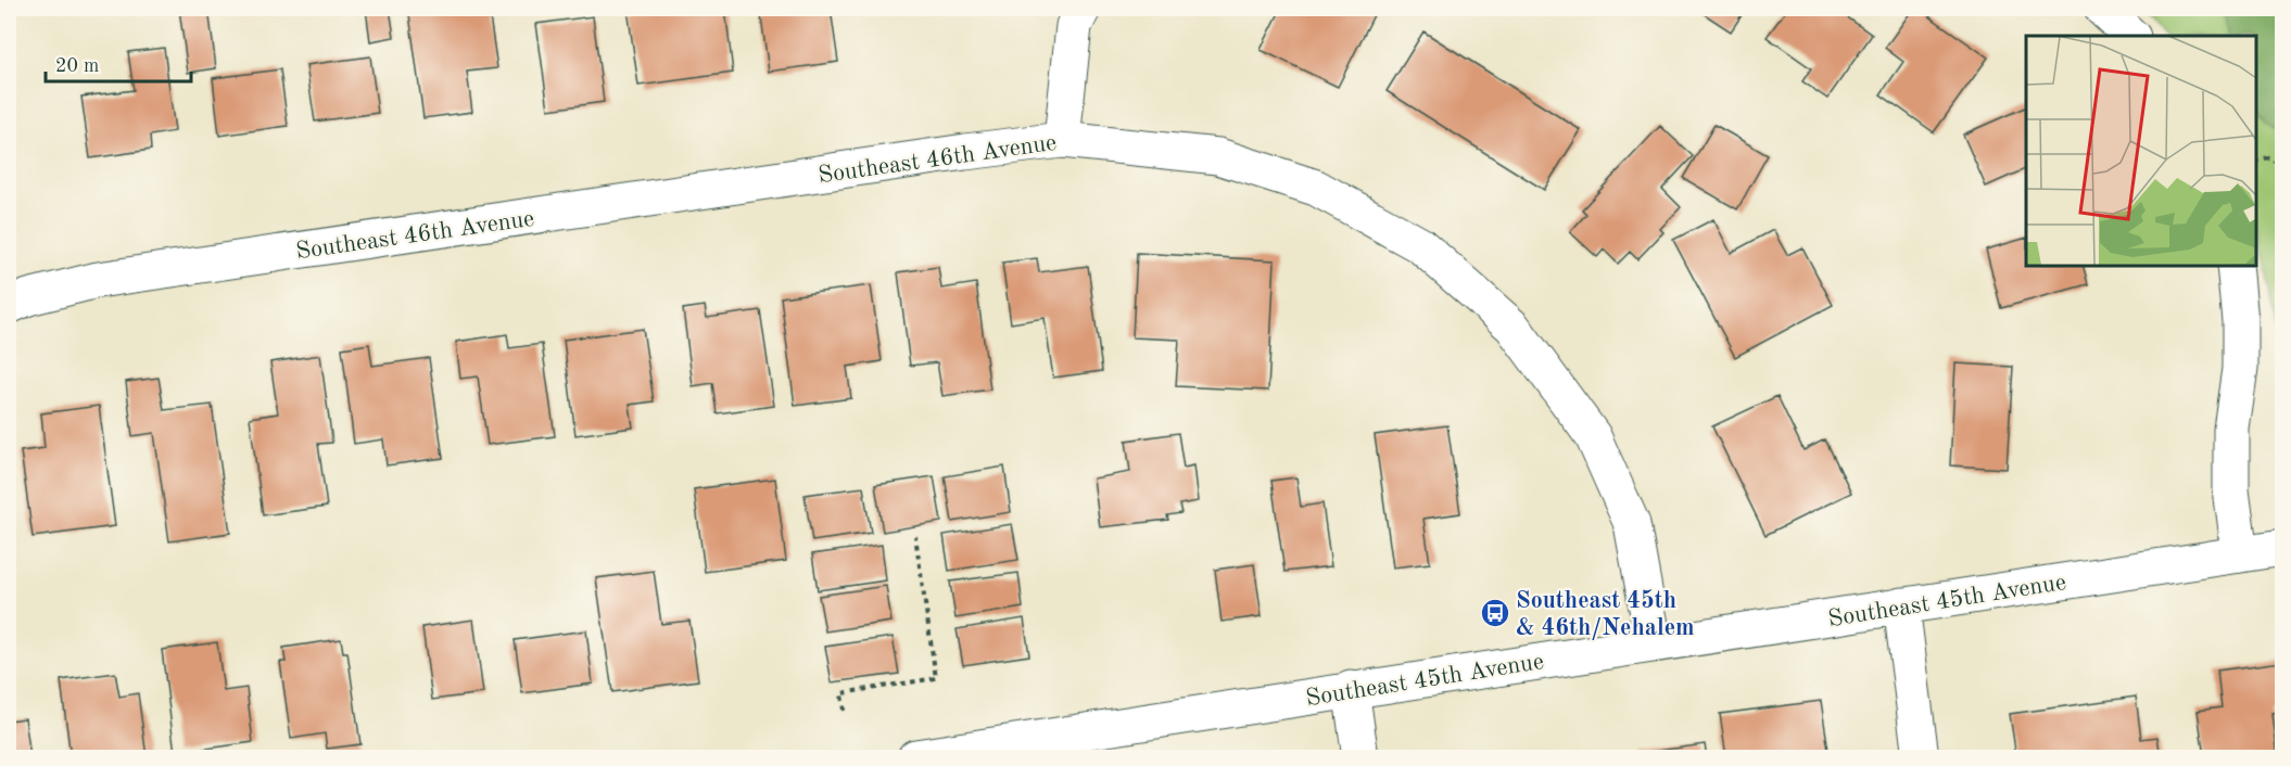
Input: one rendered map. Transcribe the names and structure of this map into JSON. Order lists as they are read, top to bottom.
{
  "streets": {
    "street": ["Southeast 46th Avenue", "Southeast 45th Avenue"]
  },
  "crossings": [
    ["Southeast 46th Avenue", "Southeast 45th Avenue"]
  ],
  "places": {
    "bus stop": ["Southeast 45th & 46th/Nehalem"]
  },
  "scale_bar": "20 m"
}
